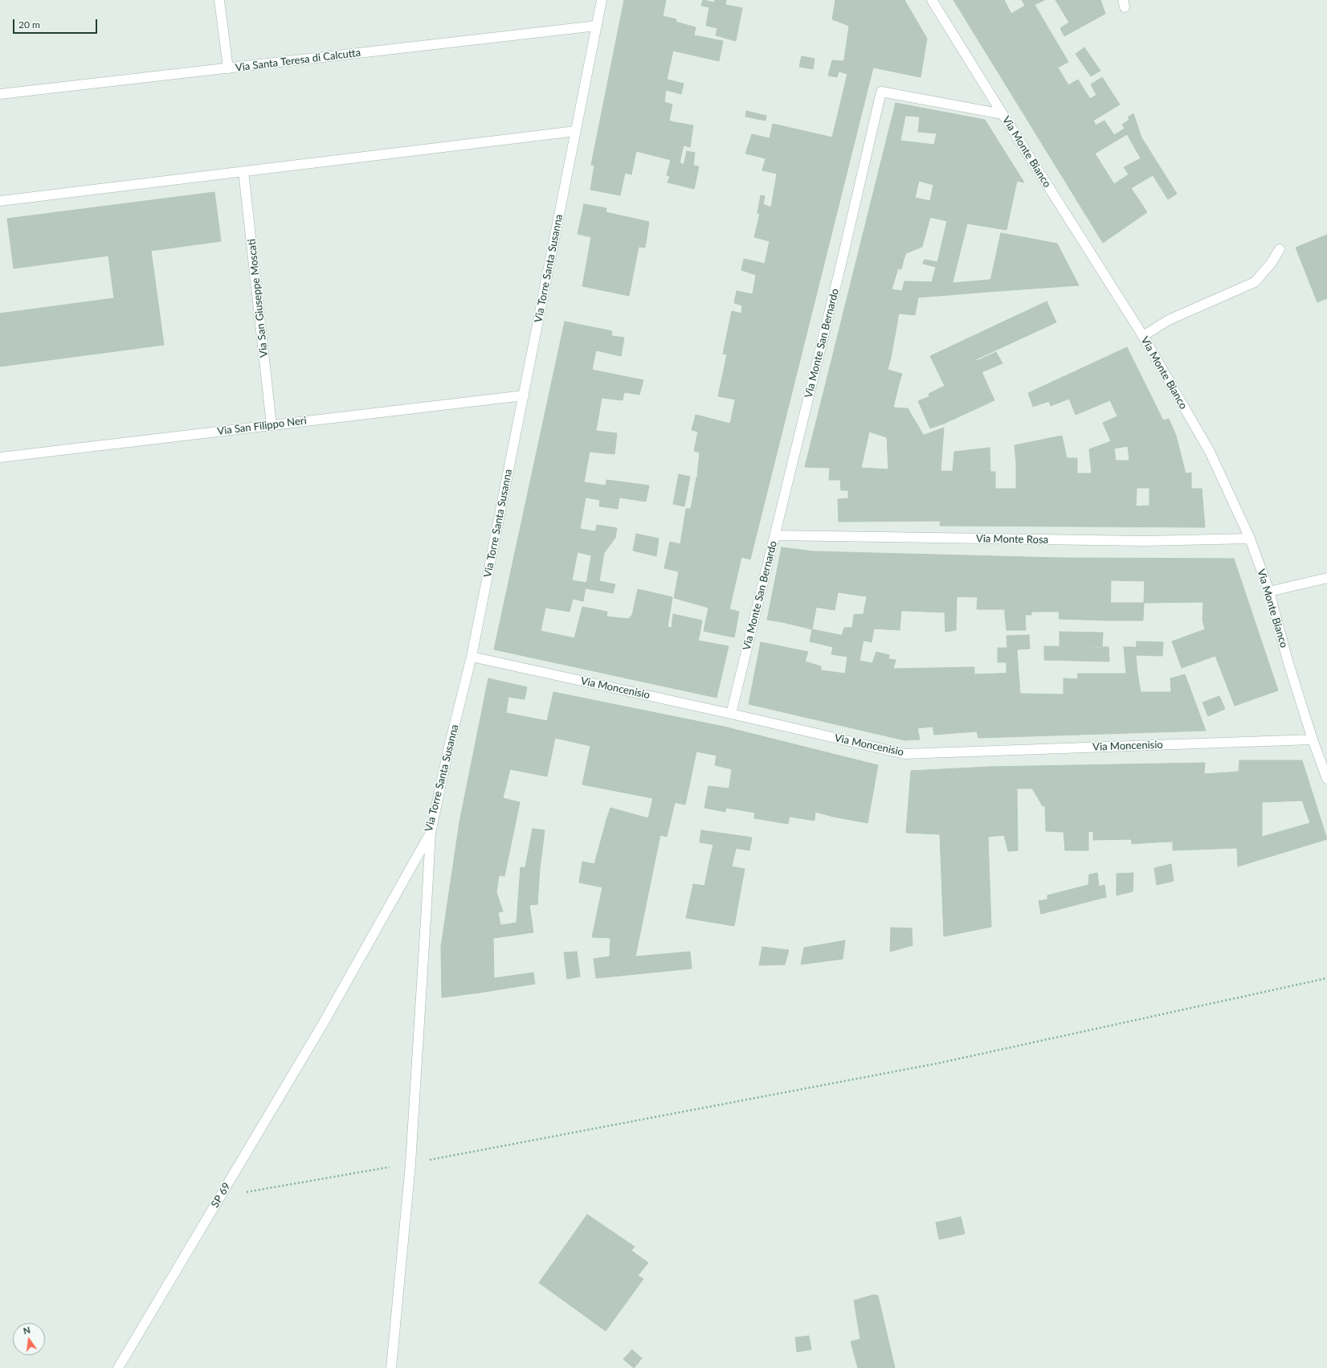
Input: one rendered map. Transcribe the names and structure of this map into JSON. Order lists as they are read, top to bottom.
{
  "streets": {
    "street": [
      "Via Santa Teresa di Calcutta",
      "Via Monte Bianco",
      "Via Torre Santa Susanna",
      "Via San Giuseppe Moscati",
      "Via Monte San Bernardo",
      "Via San Filippo Neri",
      "Via Monte Rosa",
      "Via Moncenisio",
      "SP 69"
    ]
  },
  "crossings": [
    ["Via Santa Teresa di Calcutta", "Via Torre Santa Susanna"],
    ["Via Monte Bianco", "Via Monte San Bernardo"],
    ["Via Monte Bianco", "Via Monte Rosa"],
    ["Via Monte Bianco", "Via Moncenisio"],
    ["Via Torre Santa Susanna", "Via San Filippo Neri"],
    ["Via Torre Santa Susanna", "Via Moncenisio"],
    ["Via Torre Santa Susanna", "SP 69"],
    ["Via San Giuseppe Moscati", "Via San Filippo Neri"],
    ["Via Monte San Bernardo", "Via Monte Rosa"],
    ["Via Monte San Bernardo", "Via Moncenisio"]
  ],
  "scale_bar": "20 m",
  "north": "top"
}
